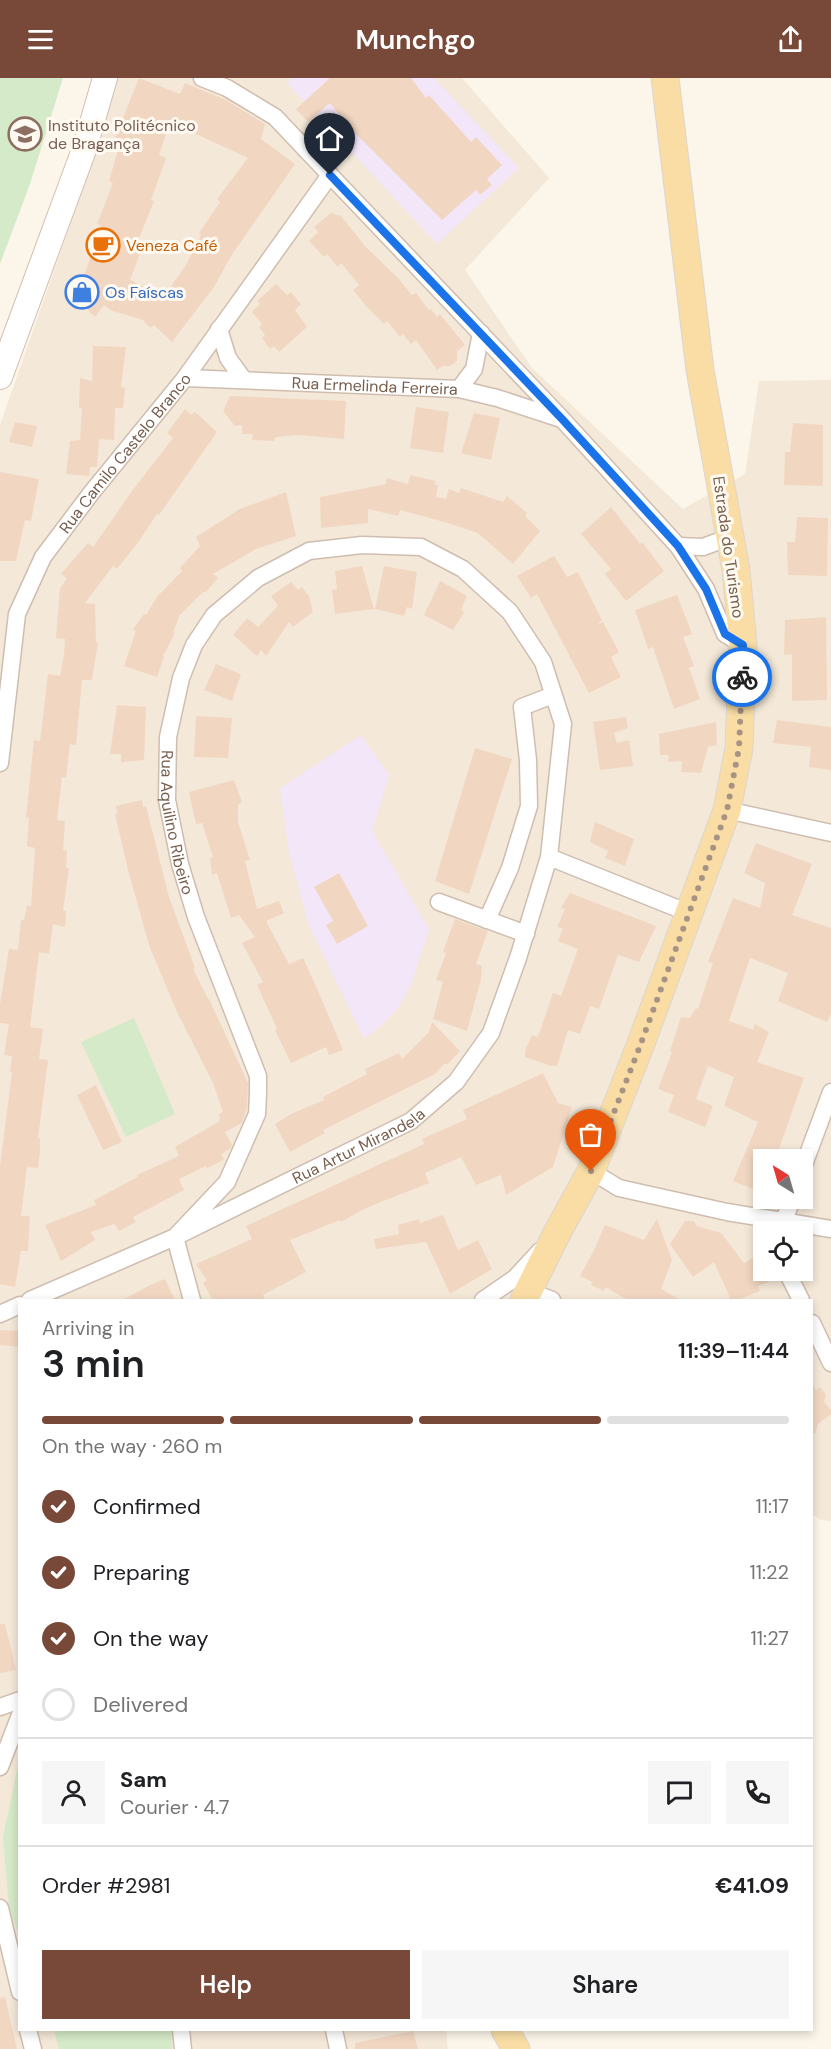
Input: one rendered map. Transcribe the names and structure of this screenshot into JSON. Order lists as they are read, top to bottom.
{
  "streets": {
    "main road": ["Estrada do Turismo"],
    "street": [
      "Rua Ermelinda Ferreira",
      "Rua Camilo Castelo Branco",
      "Rua Aquilino Ribeiro",
      "Rua Artur Mirandela"
    ]
  },
  "crossings": [
    ["Rua Ermelinda Ferreira", "Rua Camilo Castelo Branco"],
    ["Rua Aquilino Ribeiro", "Rua Artur Mirandela"]
  ],
  "places": {
    "school or university": ["Instituto Politécnico de Bragança"],
    "cafe": ["Veneza Café"],
    "shop": ["Os Faíscas"]
  },
  "north": "top left",
  "page": {
    "header": "Munchgo",
    "heading": ["3 min", "Arriving in", "11:39–11:44"],
    "panel": [
      "Sam",
      "Courier · 4.7",
      "Order #2981",
      "€41.09"
    ],
    "bar": "On the way · 260 m",
    "list": [
      ["Confirmed", "11:17"],
      ["Preparing", "11:22"],
      ["On the way", "11:27"],
      "Delivered"
    ],
    "buttons": ["Help", "Share"]
  }
}
